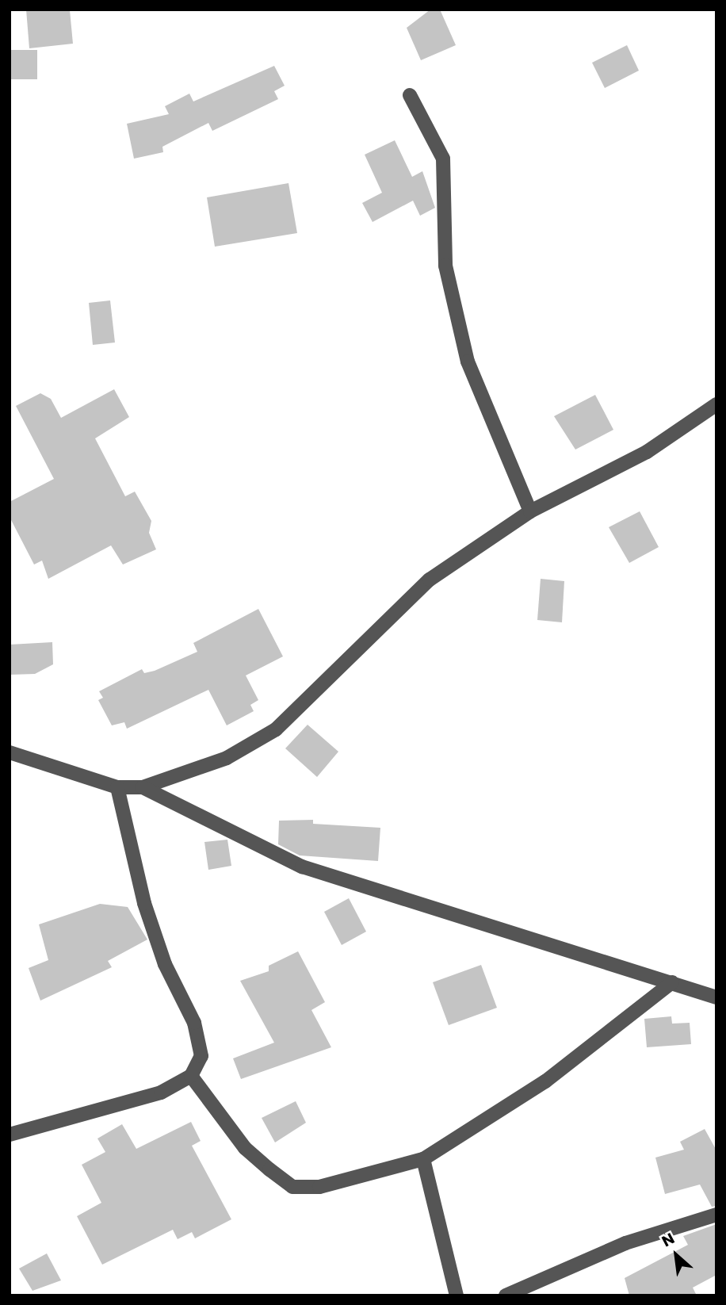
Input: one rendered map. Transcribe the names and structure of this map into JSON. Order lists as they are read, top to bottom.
{
  "north": "top left"
}
